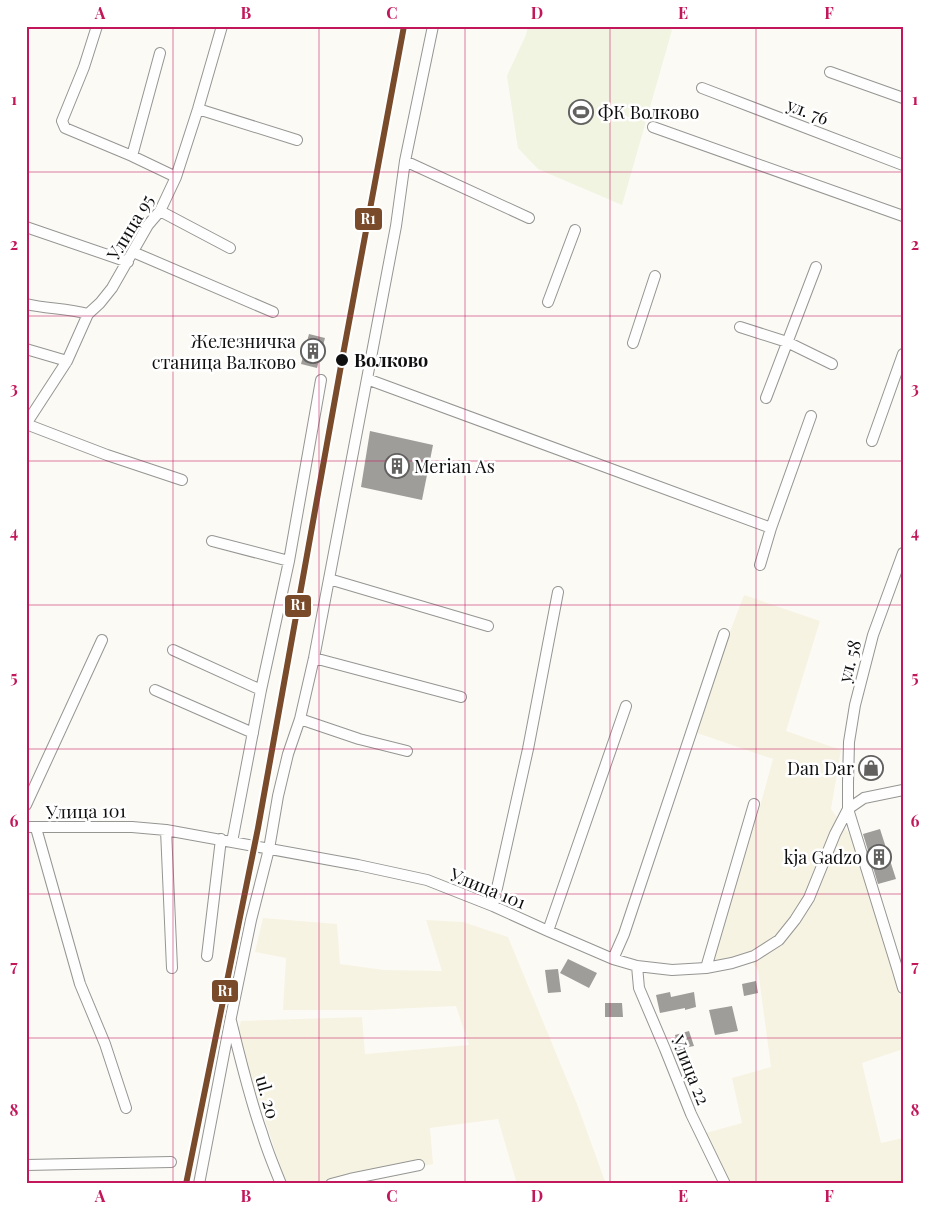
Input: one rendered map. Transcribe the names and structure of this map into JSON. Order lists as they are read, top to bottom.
{
  "streets": {
    "street": [
      "ул. 76",
      "Улица 95",
      "ул. 58",
      "Улица 101",
      "Улица 22",
      "ul. 20"
    ]
  },
  "crossings": [
    ["ул. 58", "Улица 101"],
    ["Улица 101", "Улица 22"]
  ],
  "places": {
    "sports": ["ФК Волково"],
    "building": ["Железничка станица Валково", "Merian As", "kja Gadzo"],
    "other": ["Волково"],
    "shop": ["Dan Dar"]
  },
  "lines": ["transit line R1"],
  "grid": {
    "columns": [
      "A",
      "B",
      "C",
      "D",
      "E",
      "F"
    ],
    "rows": [
      "1",
      "2",
      "3",
      "4",
      "5",
      "6",
      "7",
      "8"
    ]
  }
}
